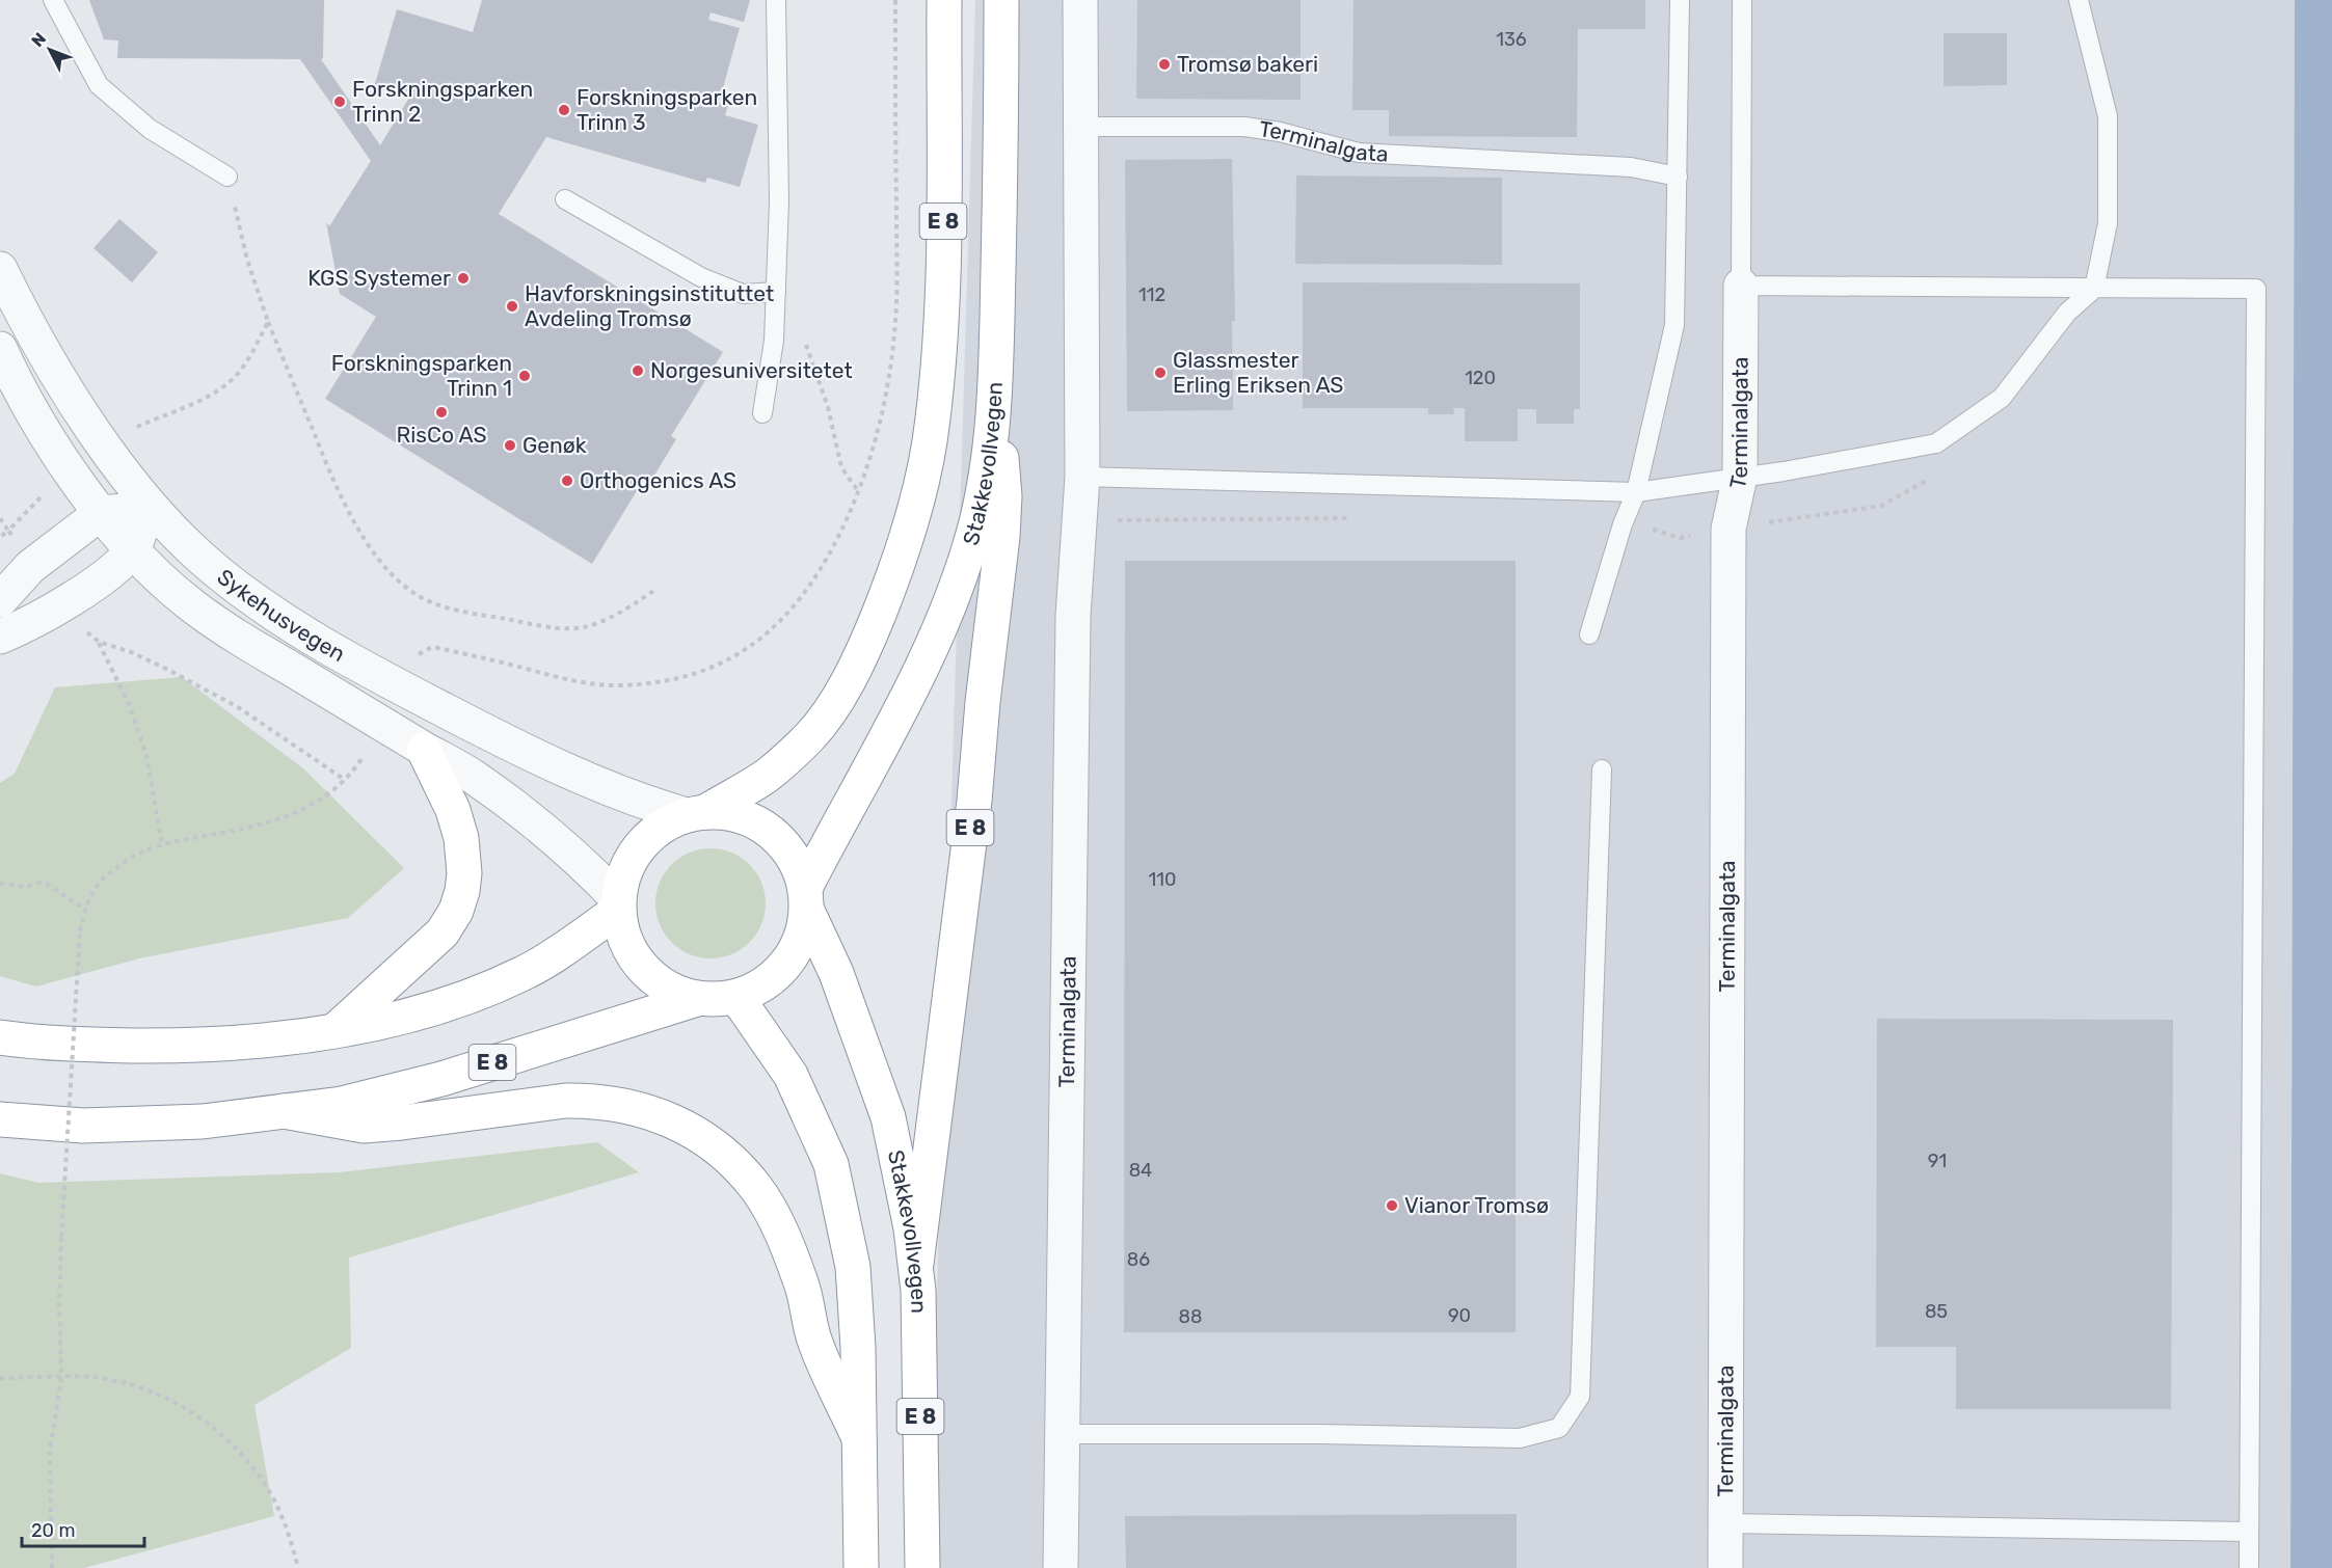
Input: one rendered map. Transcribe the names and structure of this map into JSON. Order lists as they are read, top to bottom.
{
  "streets": {
    "highway": ["E 8", "Stakkevollvegen"],
    "street": ["Terminalgata", "Sykehusvegen"]
  },
  "crossings": [
    ["E 8", "Stakkevollvegen"],
    ["E 8", "Sykehusvegen"],
    ["Stakkevollvegen", "Sykehusvegen"]
  ],
  "places": [
    "Tromsø bakeri",
    "Forskningsparken Trinn 2",
    "Forskningsparken Trinn 3",
    "KGS Systemer",
    "Havforskningsinstituttet Avdeling Tromsø",
    "Norgesuniversitetet",
    "Glassmester Erling Eriksen AS",
    "Forskningsparken Trinn 1",
    "RisCo AS",
    "Genøk",
    "Orthogenics AS",
    "Vianor Tromsø"
  ],
  "house_numbers": [
    "136",
    "112",
    "120",
    "110",
    "91",
    "84",
    "86",
    "85",
    "90",
    "88"
  ],
  "scale_bar": "20 m",
  "north": "top left"
}
